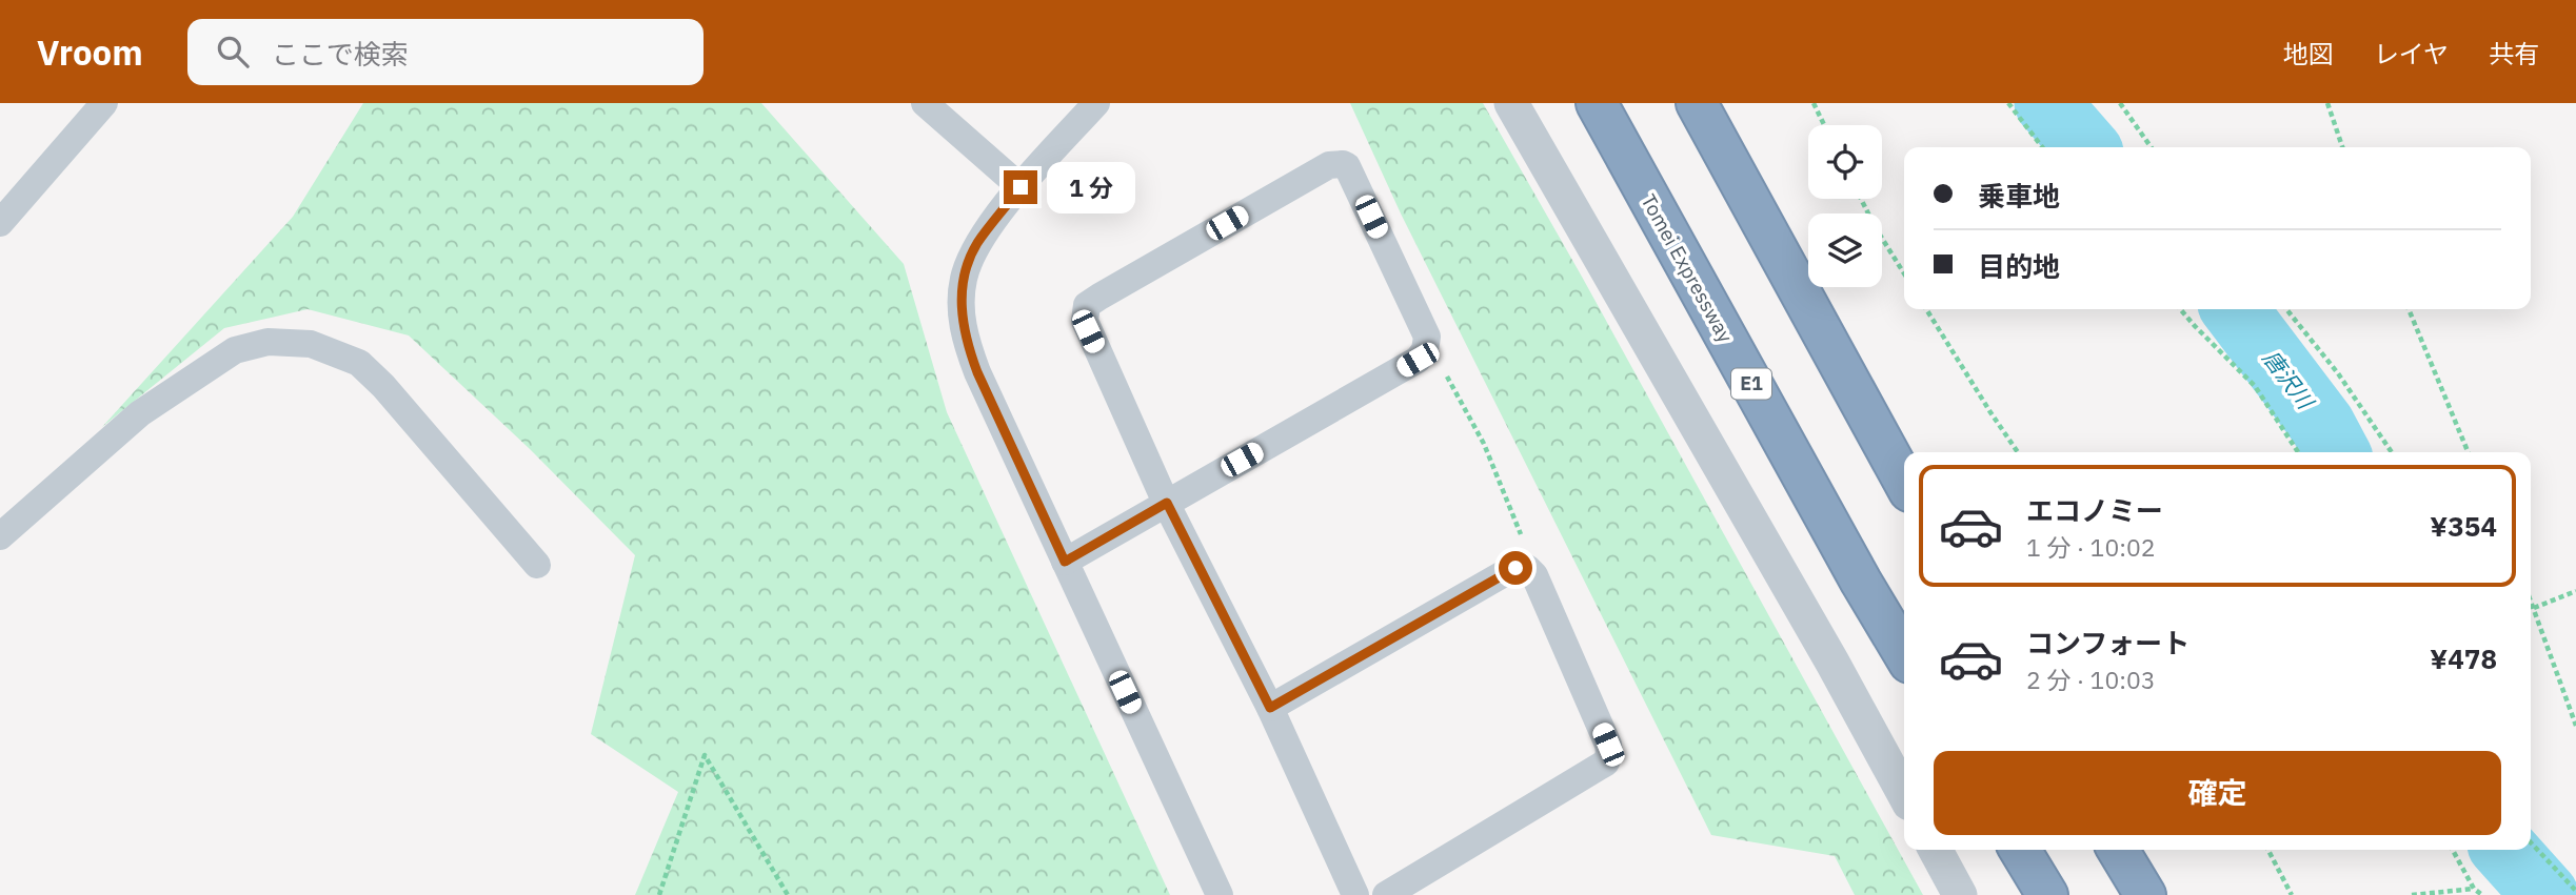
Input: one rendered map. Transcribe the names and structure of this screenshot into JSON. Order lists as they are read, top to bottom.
{
  "streets": {
    "highway": ["Tomei Expressway", "E1"]
  },
  "water": ["唐沢川"],
  "page": {
    "header": "Vroom",
    "search": "ここで検索",
    "nav": ["地図", "レイヤ", "共有"],
    "banner": ["乗車地", "目的地"],
    "bubble": "1 分",
    "list": [
      {
        "name": "エコノミー",
        "note": "1 分 · 10:02",
        "value": "¥354"
      },
      {
        "name": "コンフォート",
        "note": "2 分 · 10:03",
        "value": "¥478"
      }
    ],
    "buttons": "確定"
  }
}
